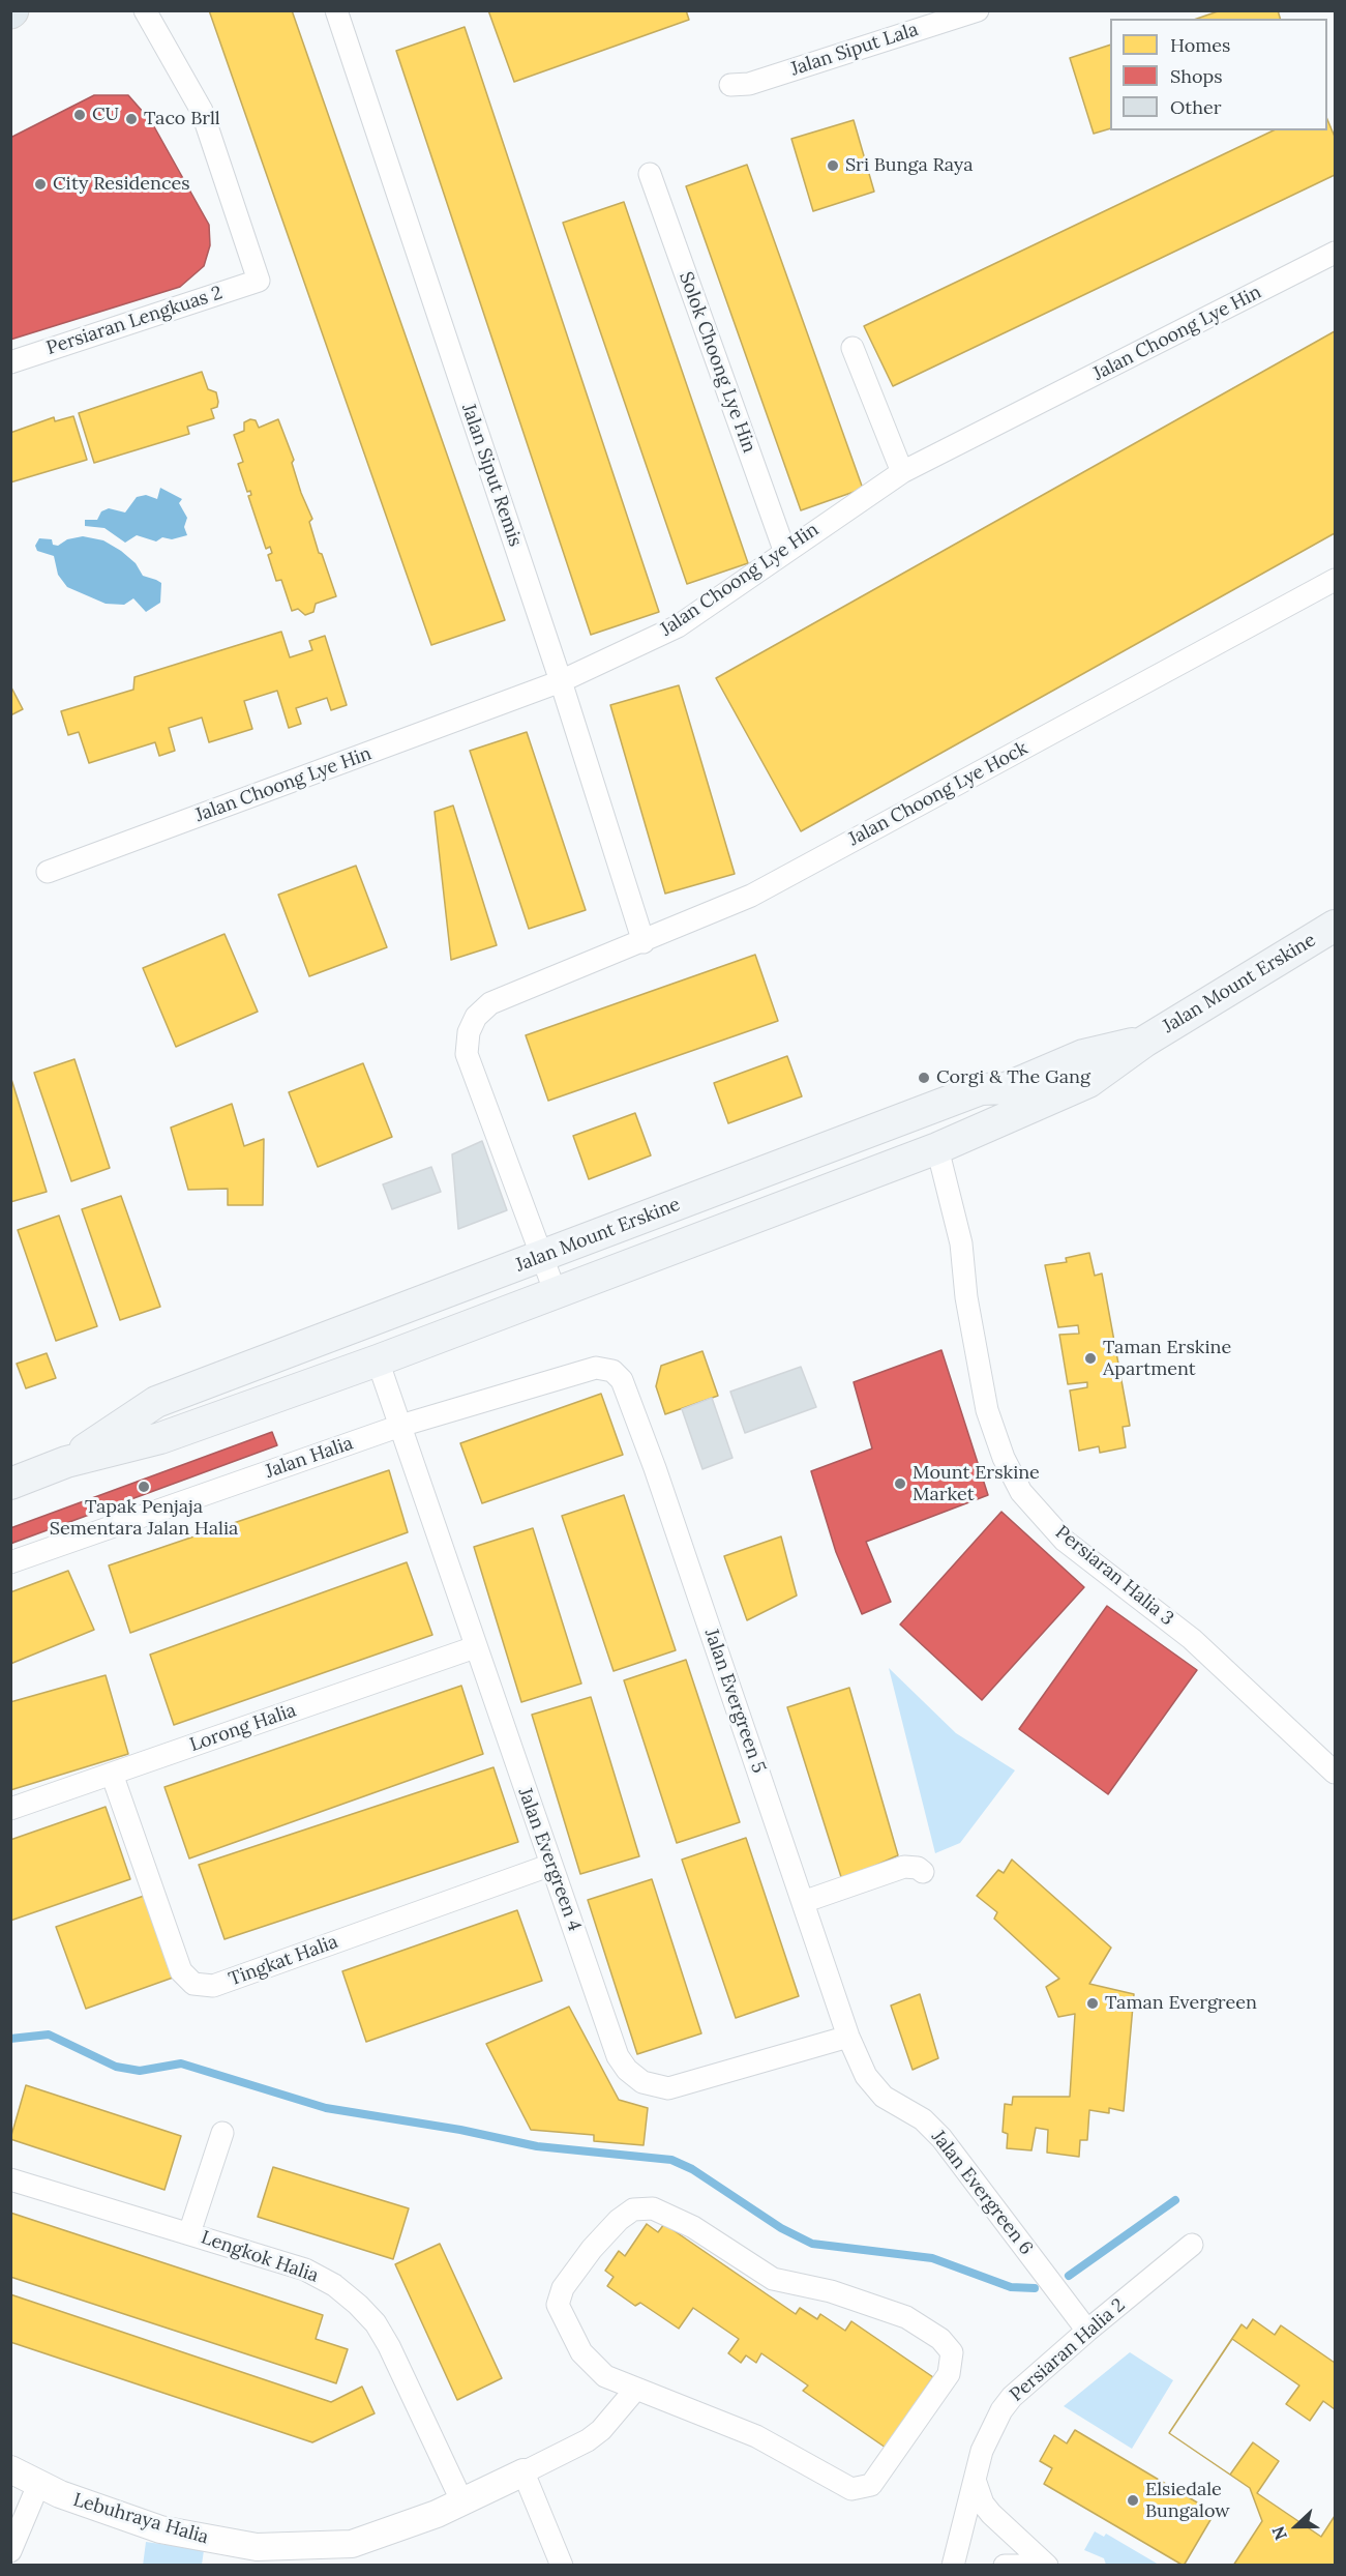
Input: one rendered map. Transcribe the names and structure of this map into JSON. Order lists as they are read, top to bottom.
{
  "streets": {
    "main road": ["Jalan Mount Erskine"],
    "street": [
      "Jalan Siput Lala",
      "Persiaran Lengkuas 2",
      "Jalan Choong Lye Hin",
      "Solok Choong Lye Hin",
      "Jalan Siput Remis",
      "Jalan Choong Lye Hock",
      "Jalan Halia",
      "Persiaran Halia 3",
      "Jalan Evergreen 5",
      "Lorong Halia",
      "Jalan Evergreen 4",
      "Tingkat Halia",
      "Jalan Evergreen 6",
      "Lengkok Halia",
      "Persiaran Halia 2",
      "Lebuhraya Halia"
    ]
  },
  "crossings": [
    ["Jalan Choong Lye Hin", "Solok Choong Lye Hin"],
    ["Jalan Choong Lye Hin", "Jalan Siput Remis"],
    ["Jalan Siput Remis", "Jalan Choong Lye Hock"],
    ["Jalan Choong Lye Hock", "Jalan Mount Erskine"],
    ["Jalan Mount Erskine", "Persiaran Halia 3"],
    ["Jalan Mount Erskine", "Jalan Evergreen 4"],
    ["Jalan Halia", "Jalan Evergreen 5"],
    ["Jalan Halia", "Jalan Evergreen 4"],
    ["Jalan Evergreen 5", "Jalan Evergreen 4"],
    ["Jalan Evergreen 5", "Jalan Evergreen 6"],
    ["Lorong Halia", "Jalan Evergreen 4"],
    ["Lorong Halia", "Tingkat Halia"],
    ["Jalan Evergreen 4", "Tingkat Halia"],
    ["Jalan Evergreen 4", "Jalan Evergreen 6"],
    ["Jalan Evergreen 6", "Persiaran Halia 2"],
    ["Lengkok Halia", "Lebuhraya Halia"]
  ],
  "places": [
    "CU",
    "Taco Brll",
    "Sri Bunga Raya",
    "City Residences",
    "Corgi & The Gang",
    "Taman Erskine Apartment",
    "Mount Erskine Market",
    "Tapak Penjaja Sementara Jalan Halia",
    "Taman Evergreen",
    "Elsiedale Bungalow"
  ],
  "legend": ["Homes", "Shops", "Other"],
  "north": "left"
}
